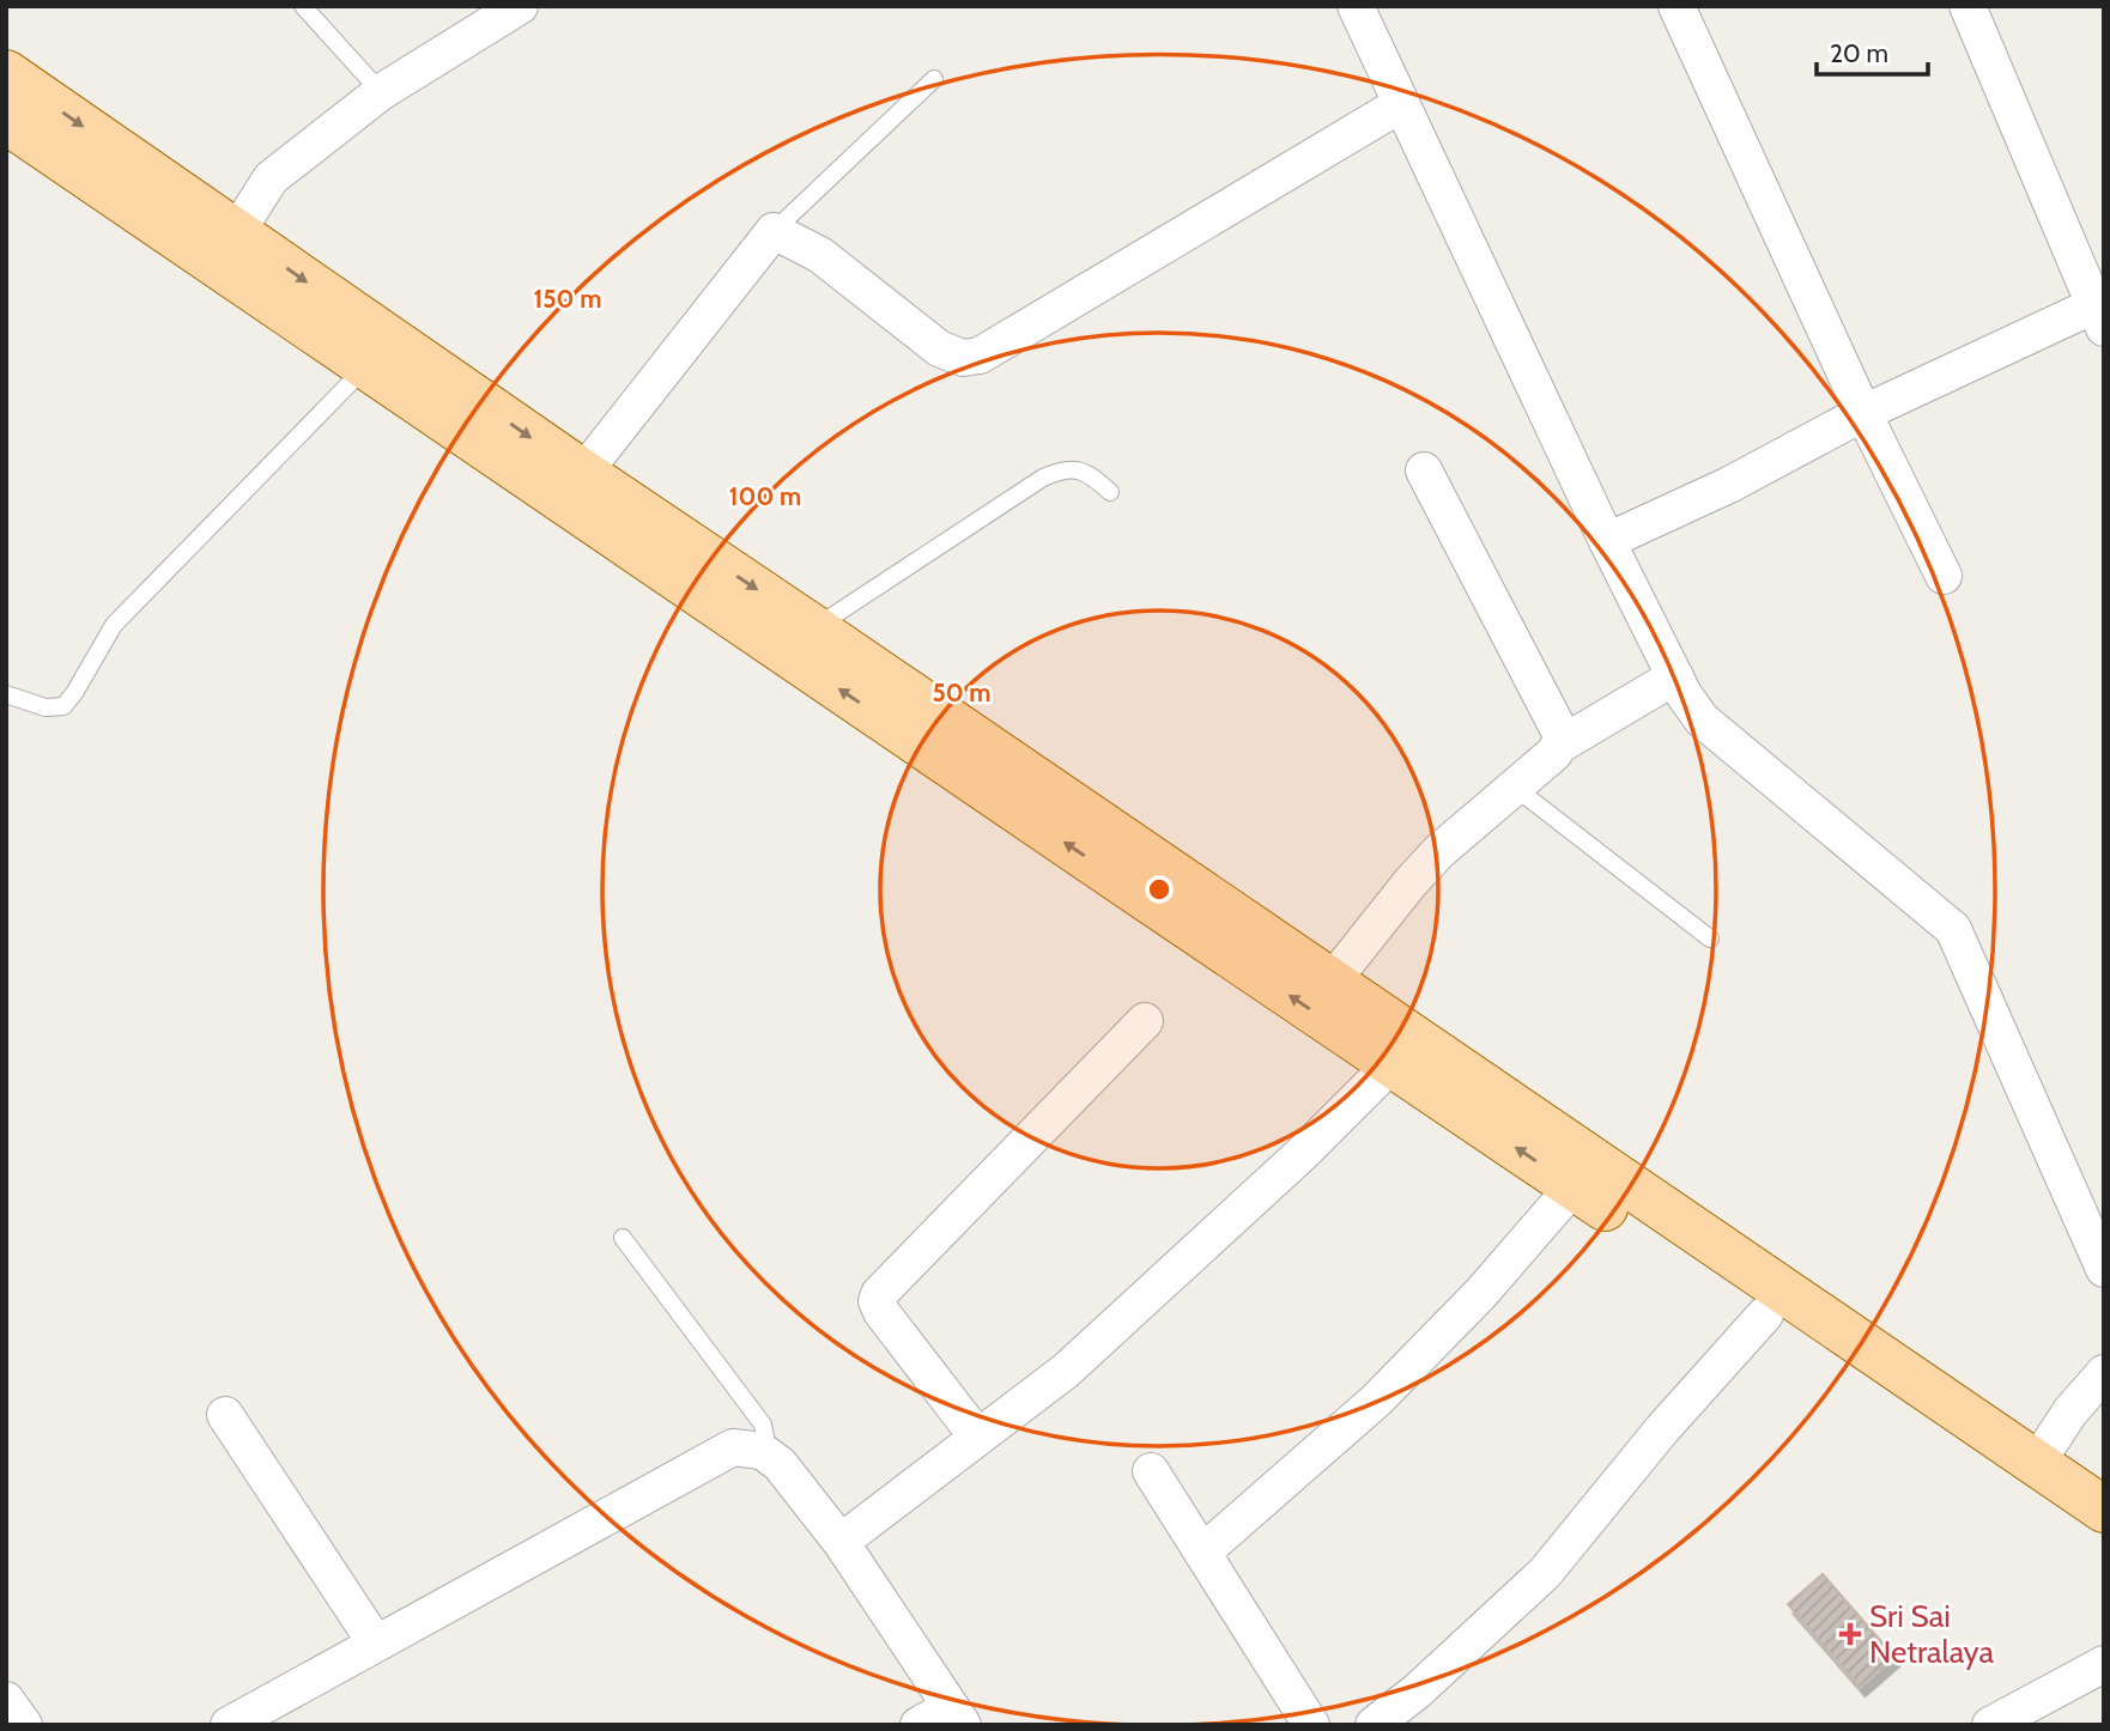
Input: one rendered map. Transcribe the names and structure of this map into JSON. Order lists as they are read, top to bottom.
{
  "places": {
    "health": ["Sri Sai Netralaya"]
  },
  "scale_bar": "20 m",
  "rings": ["150 m", "100 m", "50 m"]
}
